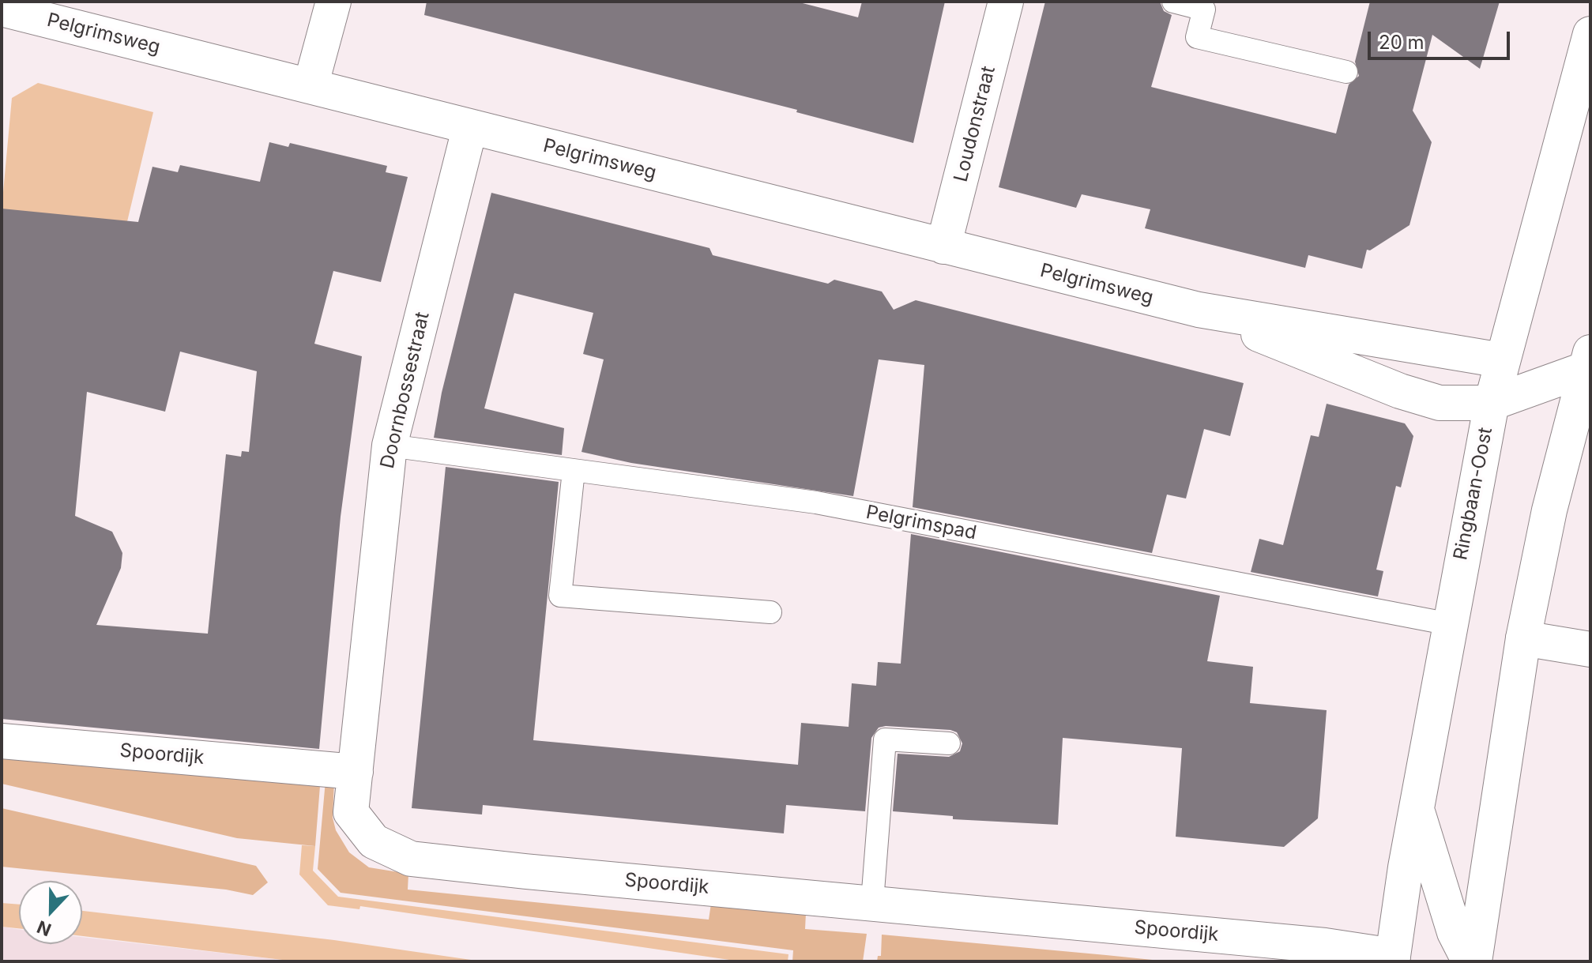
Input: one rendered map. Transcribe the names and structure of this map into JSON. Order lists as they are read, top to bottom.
{
  "streets": {
    "street": [
      "Pelgrimsweg",
      "Loudonstraat",
      "Doornbossestraat",
      "Ringbaan-Oost",
      "Spoordijk"
    ],
    "lane": ["Pelgrimspad"]
  },
  "crossings": [
    ["Pelgrimsweg", "Loudonstraat"],
    ["Pelgrimsweg", "Doornbossestraat"],
    ["Pelgrimsweg", "Ringbaan-Oost"],
    ["Doornbossestraat", "Pelgrimspad"],
    ["Doornbossestraat", "Spoordijk"],
    ["Ringbaan-Oost", "Pelgrimspad"],
    ["Ringbaan-Oost", "Spoordijk"]
  ],
  "scale_bar": "20 m",
  "north": "bottom"
}
